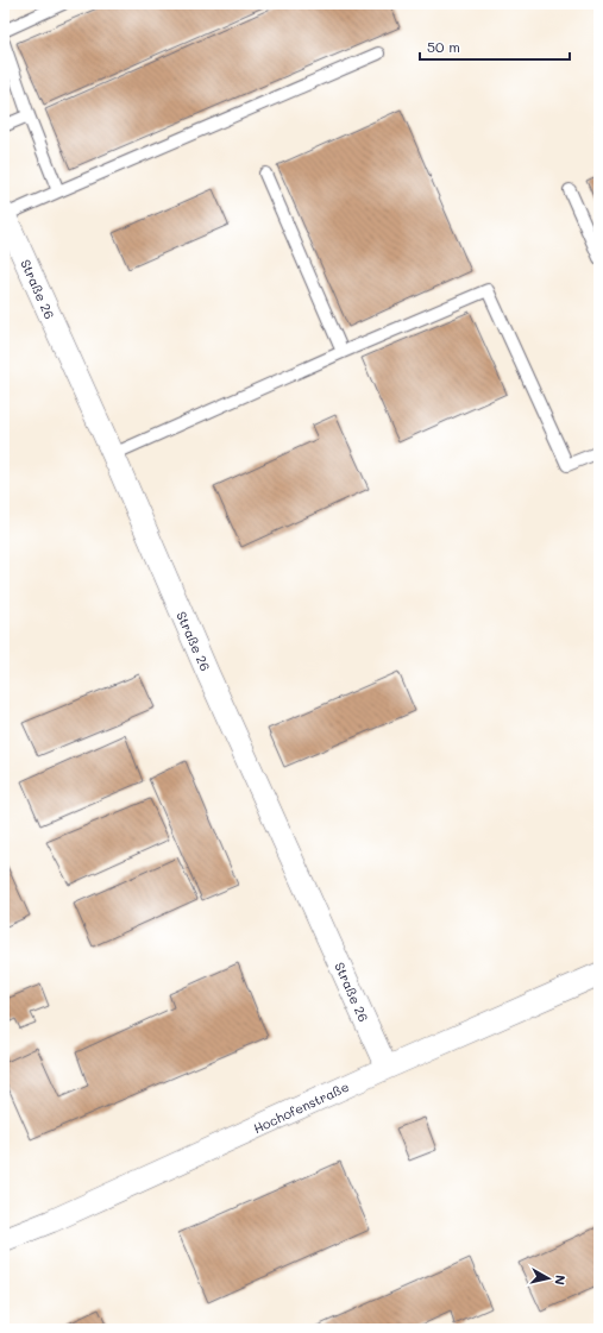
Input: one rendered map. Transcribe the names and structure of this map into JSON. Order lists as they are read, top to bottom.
{
  "streets": {
    "street": ["Straße 26", "Hochofenstraße"]
  },
  "crossings": [
    ["Straße 26", "Hochofenstraße"]
  ],
  "scale_bar": "50 m",
  "north": "right"
}
